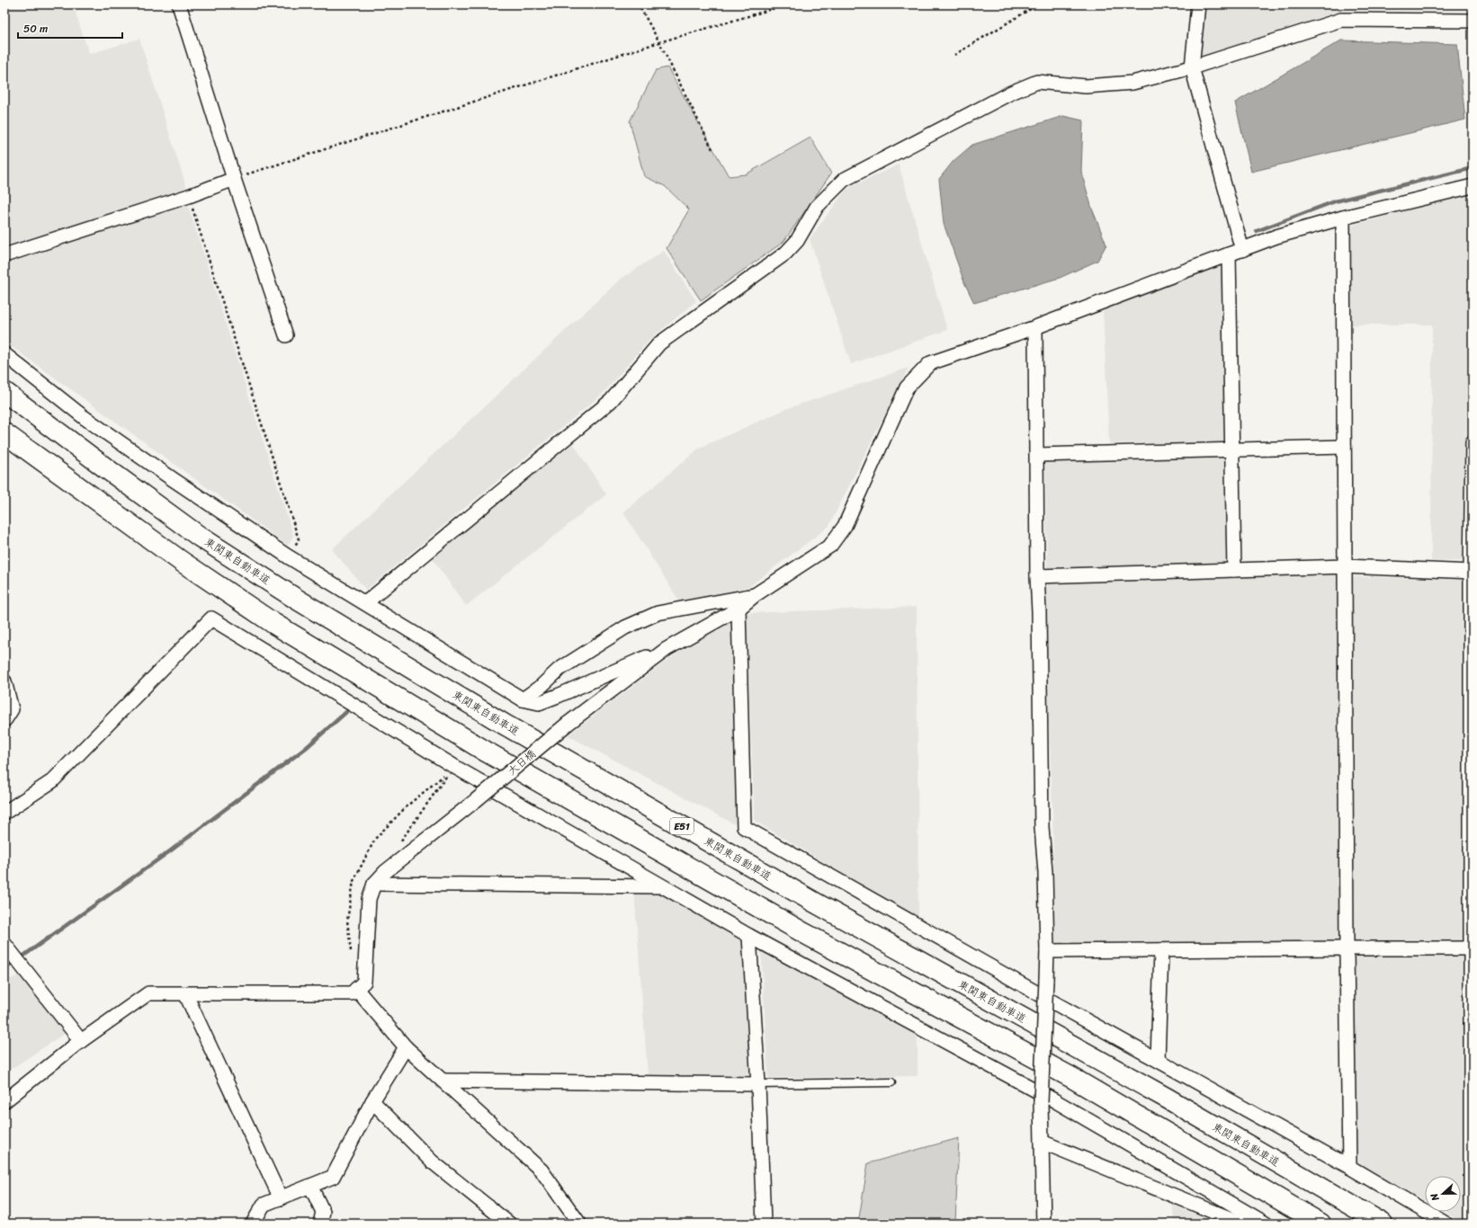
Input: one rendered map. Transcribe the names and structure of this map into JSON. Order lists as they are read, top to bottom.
{
  "streets": {
    "highway": ["東関東自動車道", "E51"],
    "street": ["大日橋"]
  },
  "scale_bar": "50 m",
  "north": "left"
}
